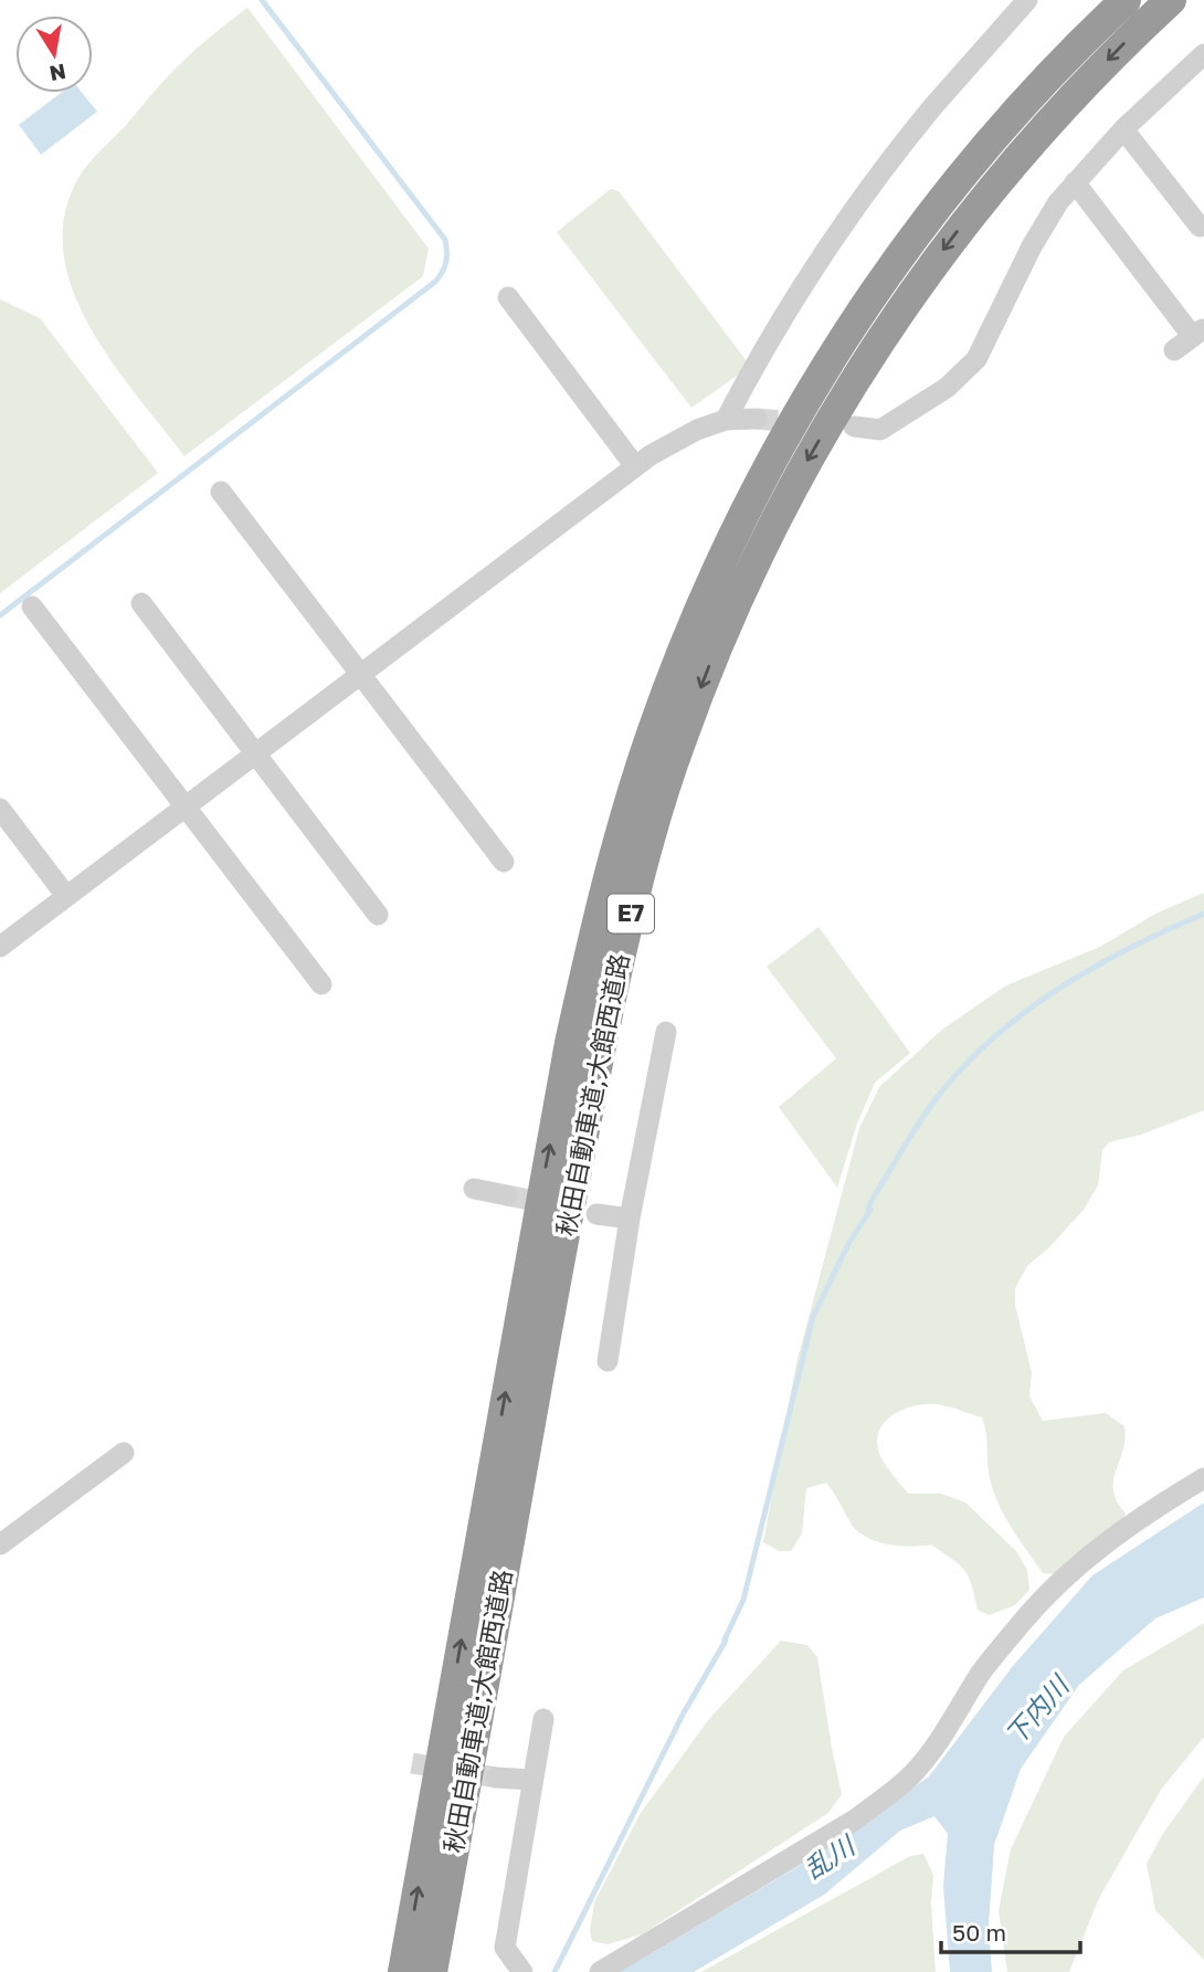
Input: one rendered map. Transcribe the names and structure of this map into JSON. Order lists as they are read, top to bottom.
{
  "streets": {
    "highway": ["E7", "秋田自動車道;大館西道路"]
  },
  "water": ["下内川", "乱川"],
  "scale_bar": "50 m",
  "north": "bottom"
}
